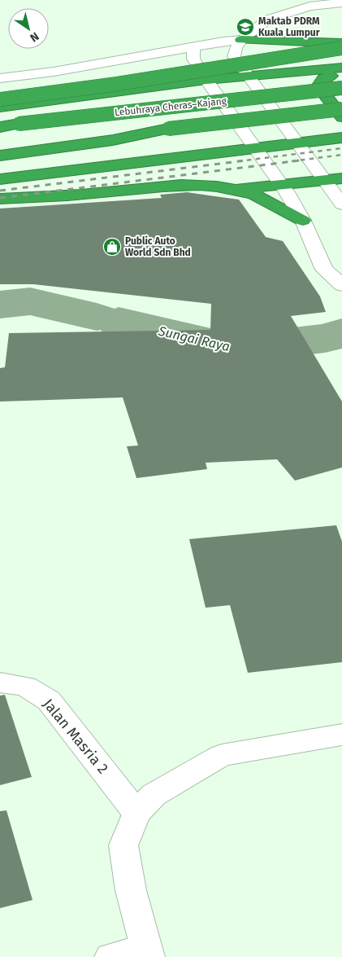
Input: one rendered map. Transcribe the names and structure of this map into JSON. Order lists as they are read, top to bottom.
{
  "streets": {
    "highway": ["Lebuhraya Cheras–Kajang"],
    "street": ["Jalan Masria 2"]
  },
  "water": ["Sungai Raya"],
  "places": {
    "school or university": ["Maktab PDRM Kuala Lumpur"],
    "shop": ["Public Auto World Sdn Bhd"]
  },
  "north": "bottom right"
}
